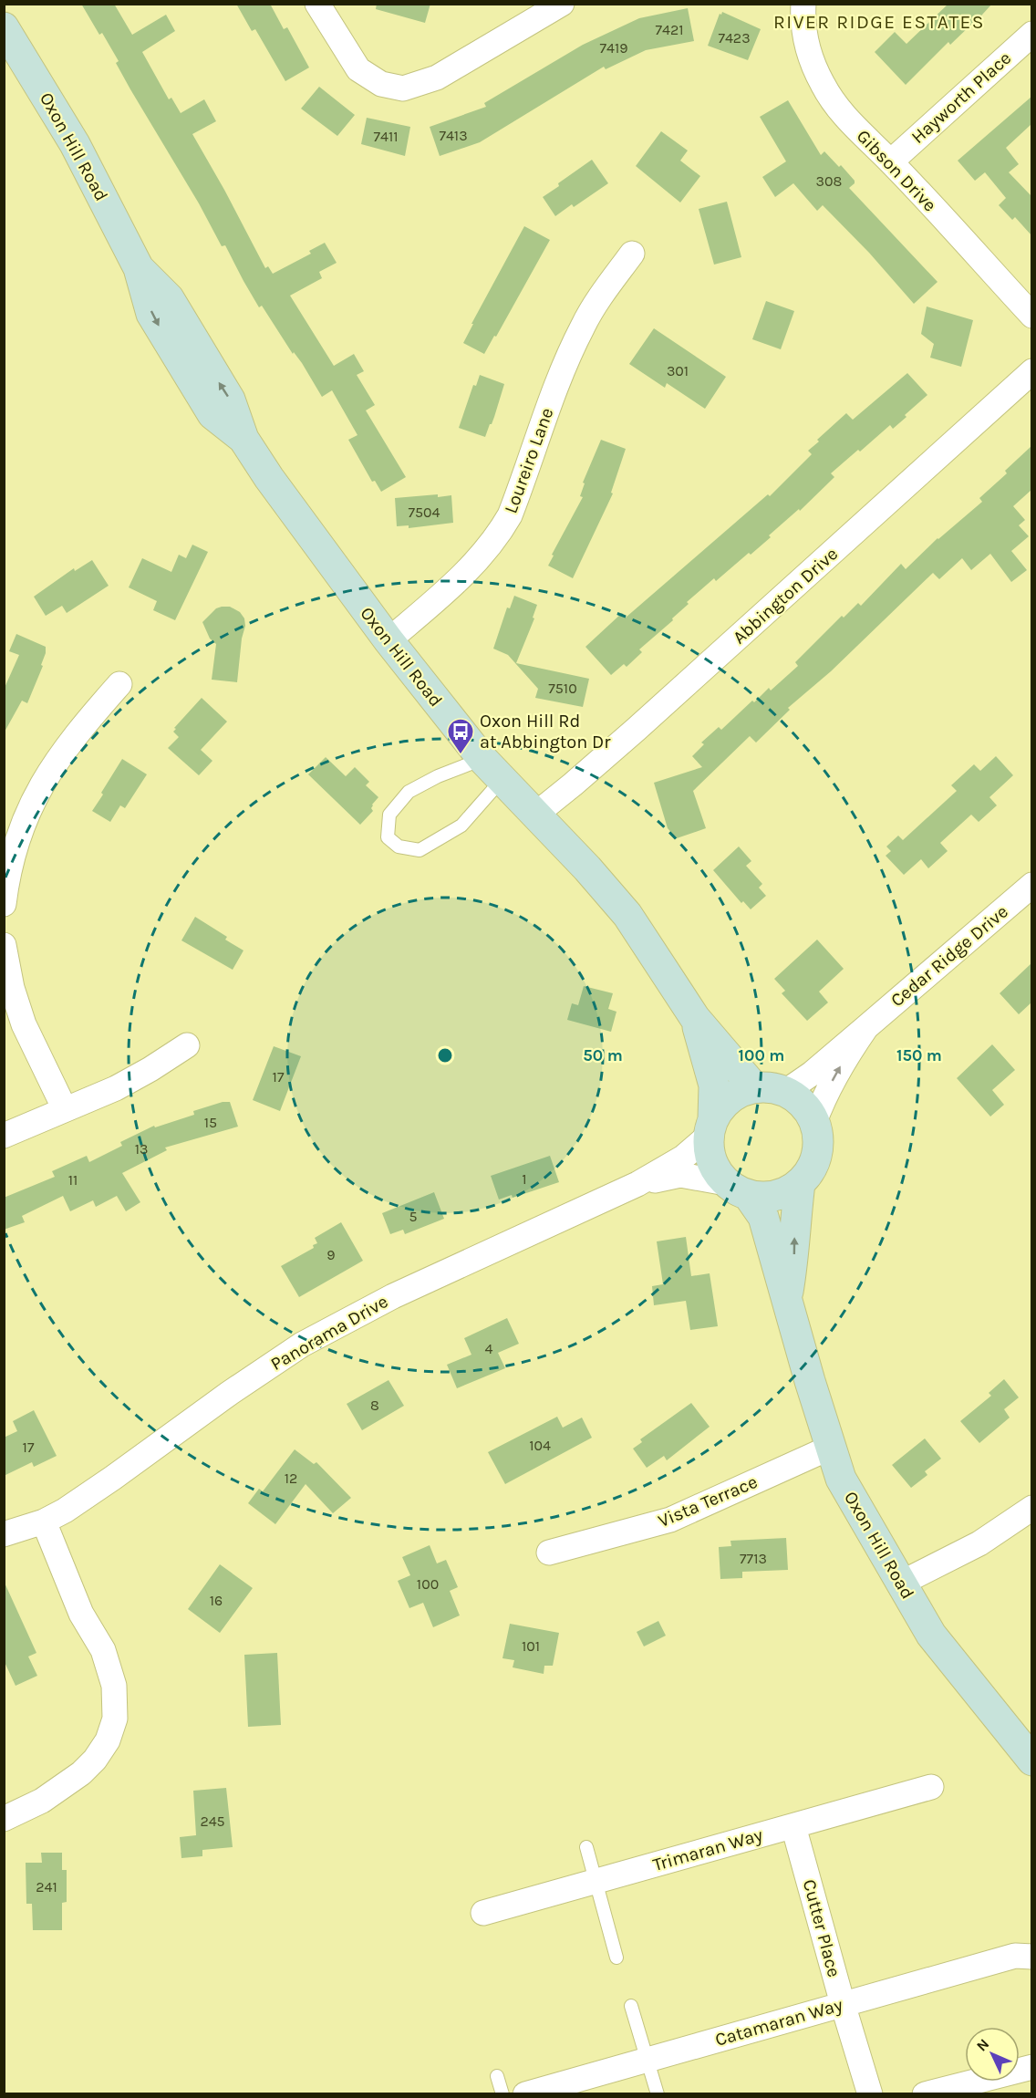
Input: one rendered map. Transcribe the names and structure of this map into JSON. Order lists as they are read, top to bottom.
{
  "streets": {
    "main road": ["Oxon Hill Road"],
    "street": [
      "Hayworth Place",
      "Gibson Drive",
      "Loureiro Lane",
      "Abbington Drive",
      "Cedar Ridge Drive",
      "Panorama Drive",
      "Vista Terrace",
      "Trimaran Way",
      "Cutter Place",
      "Catamaran Way"
    ]
  },
  "crossings": [
    ["Hayworth Place", "Gibson Drive"],
    ["Oxon Hill Road", "Loureiro Lane"],
    ["Oxon Hill Road", "Abbington Drive"],
    ["Oxon Hill Road", "Cedar Ridge Drive"],
    ["Oxon Hill Road", "Panorama Drive"],
    ["Oxon Hill Road", "Vista Terrace"],
    ["Cedar Ridge Drive", "Panorama Drive"],
    ["Trimaran Way", "Cutter Place"],
    ["Cutter Place", "Catamaran Way"]
  ],
  "districts": ["RIVER RIDGE ESTATES"],
  "places": {
    "bus stop": ["Oxon Hill Rd at Abbington Dr"]
  },
  "house_numbers": [
    "7421",
    "7423",
    "7419",
    "7413",
    "7411",
    "308",
    "301",
    "7504",
    "7510",
    "17",
    "15",
    "13",
    "1",
    "11",
    "5",
    "9",
    "4",
    "8",
    "104",
    "17",
    "12",
    "7713",
    "100",
    "16",
    "101",
    "245",
    "241"
  ],
  "north": "top left",
  "rings": ["50 m", "100 m", "150 m"]
}
